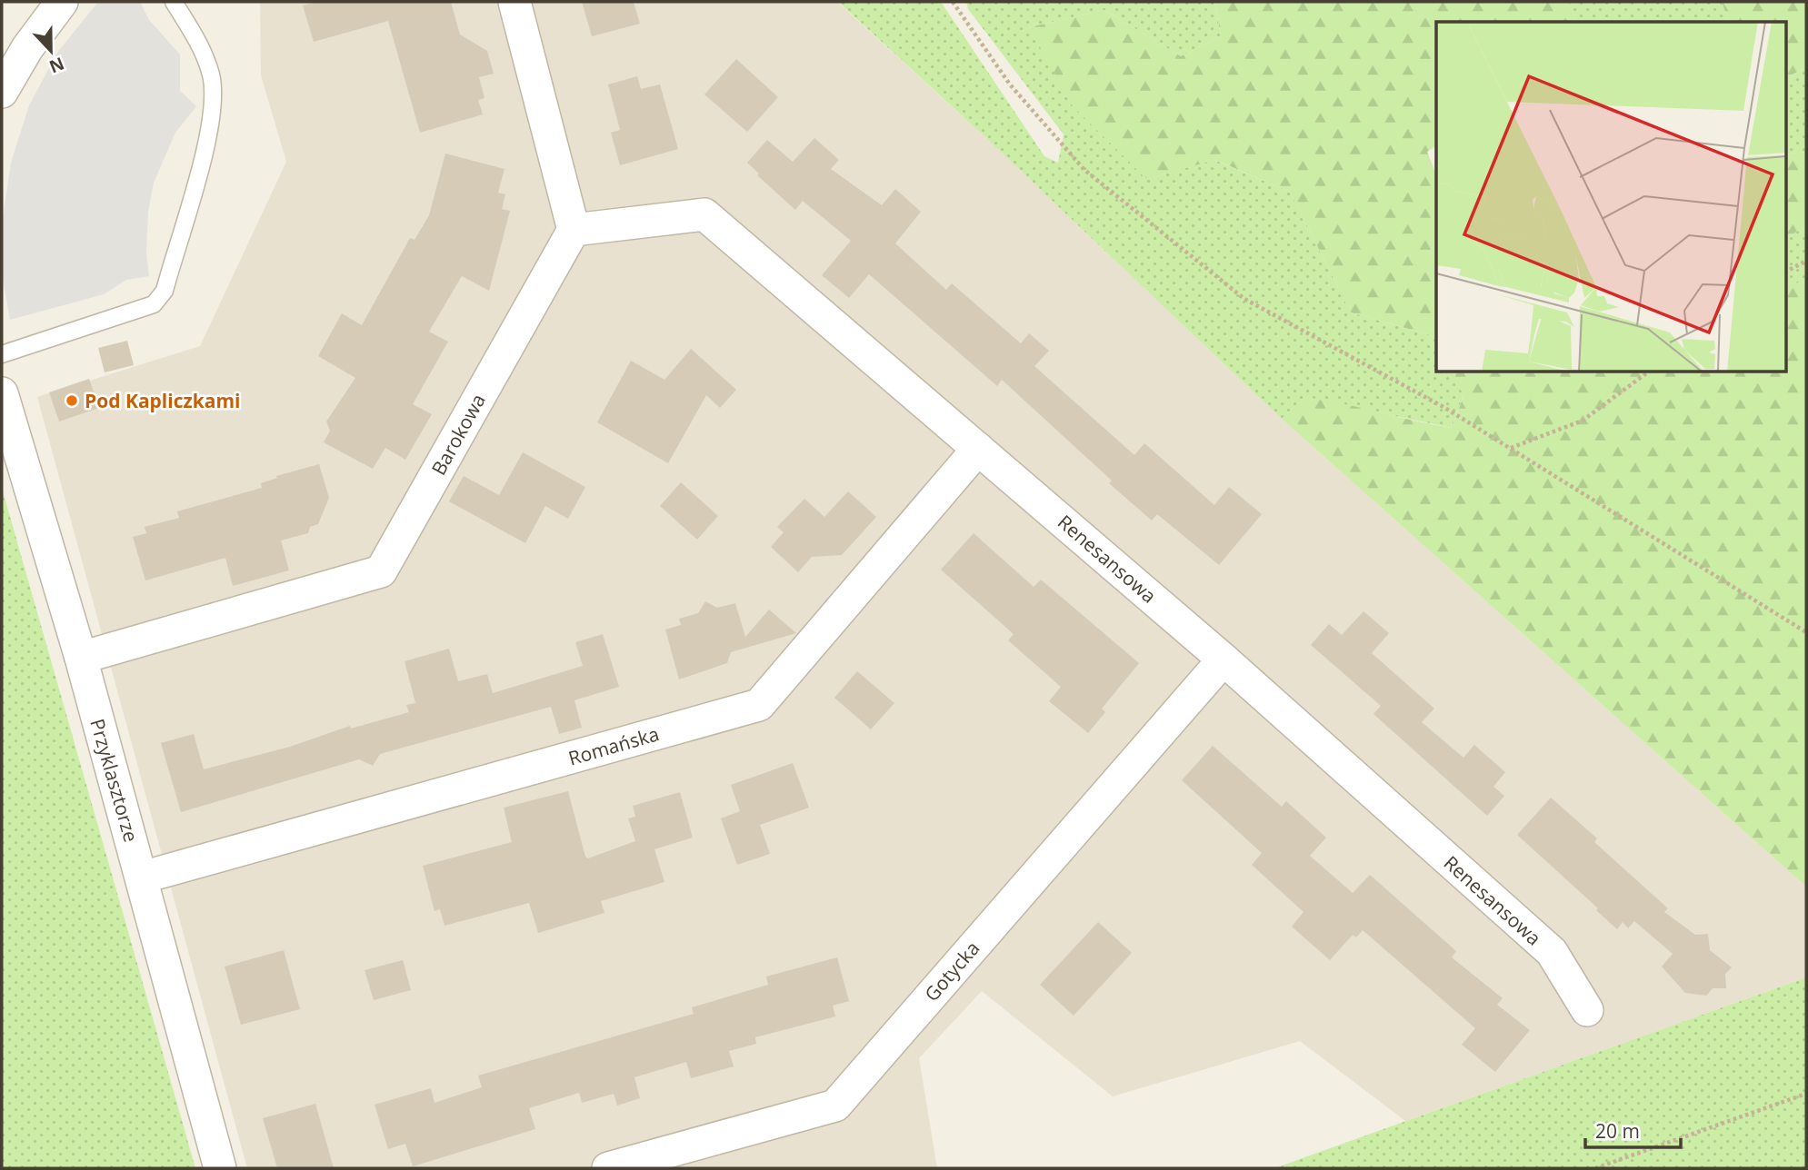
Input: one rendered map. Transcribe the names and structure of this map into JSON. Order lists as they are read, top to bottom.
{
  "streets": {
    "street": [
      "Barokowa",
      "Renesansowa",
      "Romańska",
      "Przyklasztorze",
      "Gotycka"
    ]
  },
  "crossings": [
    ["Barokowa", "Renesansowa"],
    ["Barokowa", "Przyklasztorze"],
    ["Renesansowa", "Romańska"],
    ["Renesansowa", "Gotycka"],
    ["Romańska", "Przyklasztorze"]
  ],
  "places": ["Pod Kapliczkami"],
  "scale_bar": "20 m",
  "north": "bottom"
}
